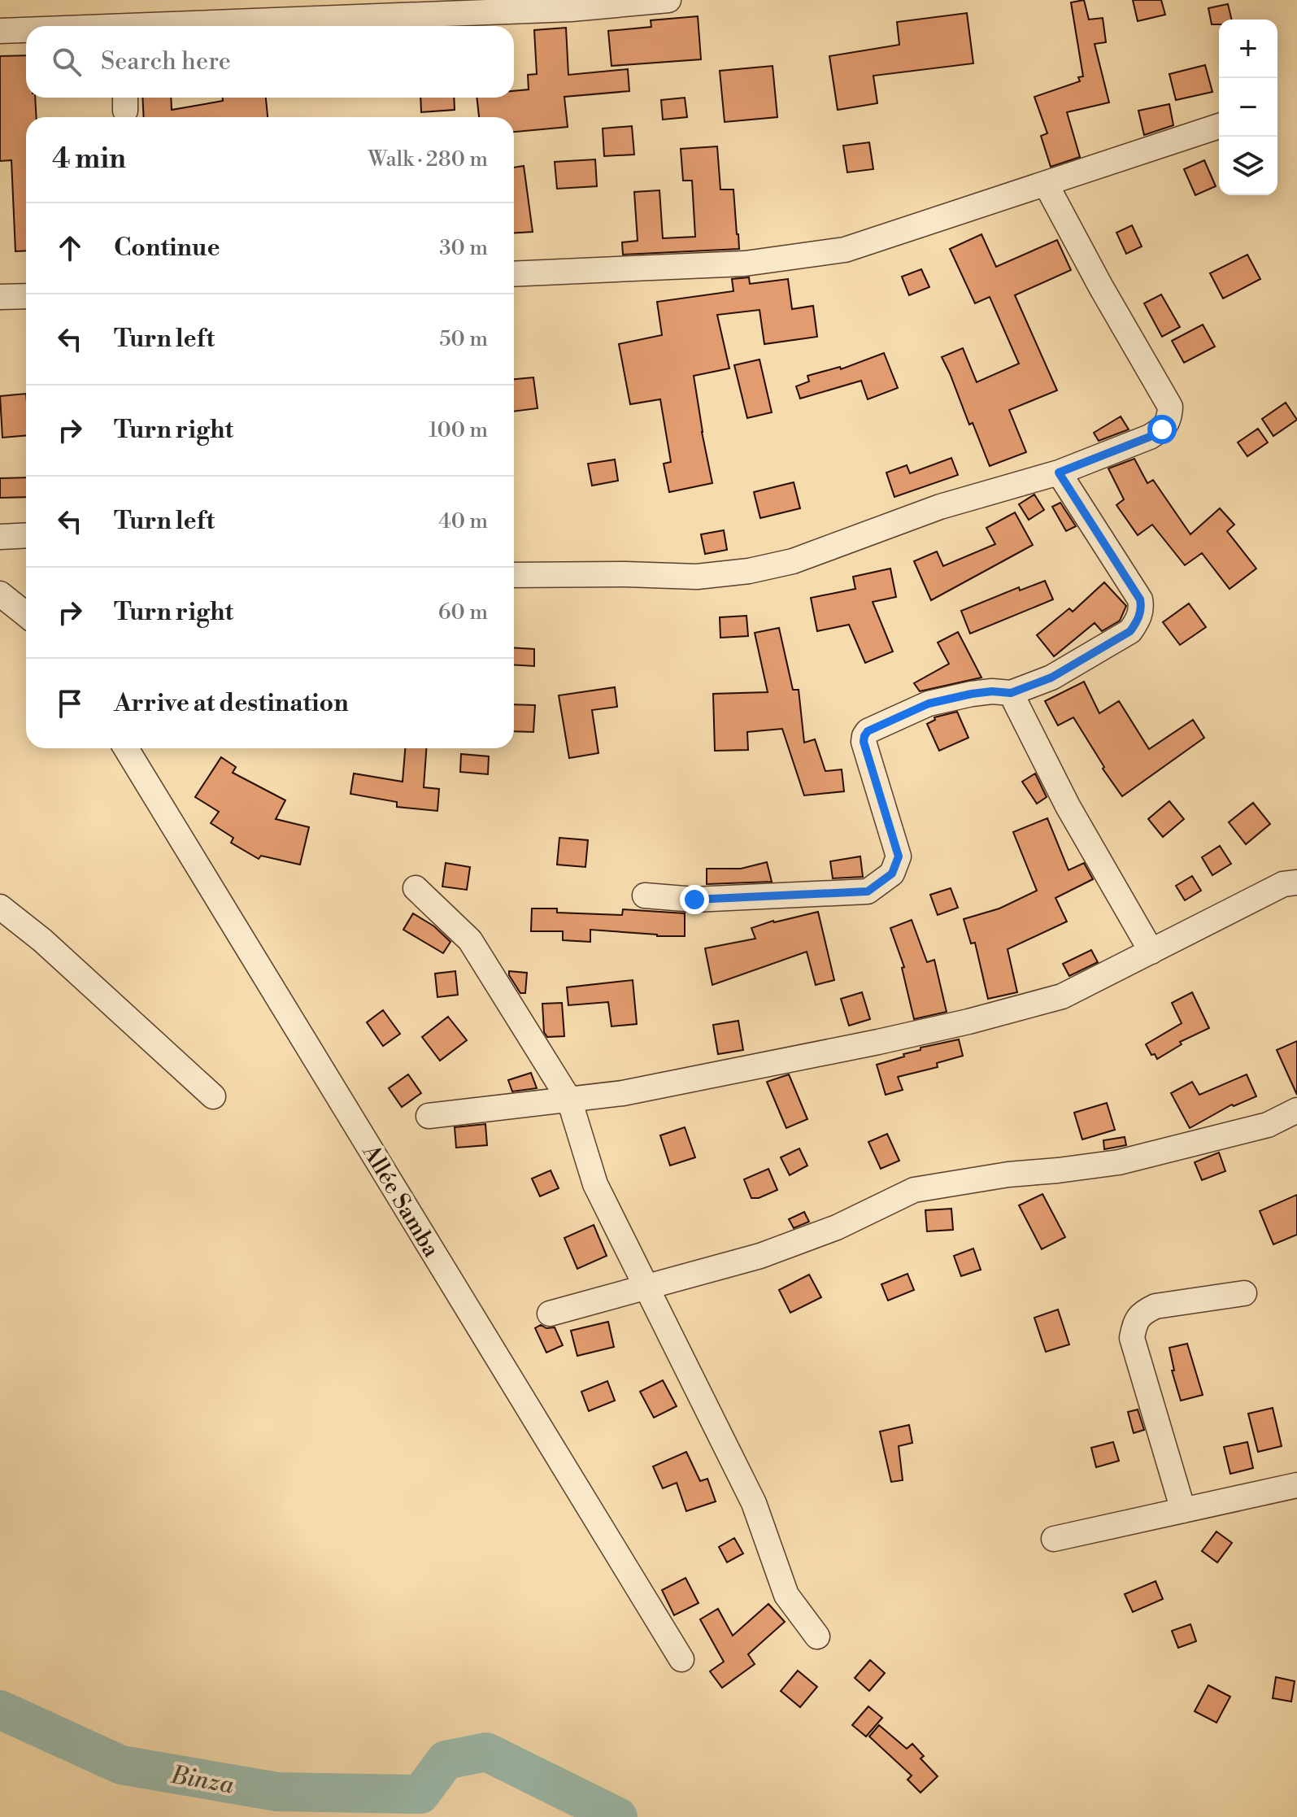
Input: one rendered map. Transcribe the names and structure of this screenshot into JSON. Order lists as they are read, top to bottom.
{
  "streets": {
    "street": ["Allée Samba"]
  },
  "water": ["Binza"],
  "page": {
    "map_buttons": ["+", "−"],
    "search": "Search here",
    "heading": ["4 min", "Walk · 280 m"],
    "list": [
      ["Continue", "30 m"],
      ["Turn left", "50 m"],
      ["Turn right", "100 m"],
      ["Turn left", "40 m"],
      ["Turn right", "60 m"],
      "Arrive at destination"
    ]
  }
}
